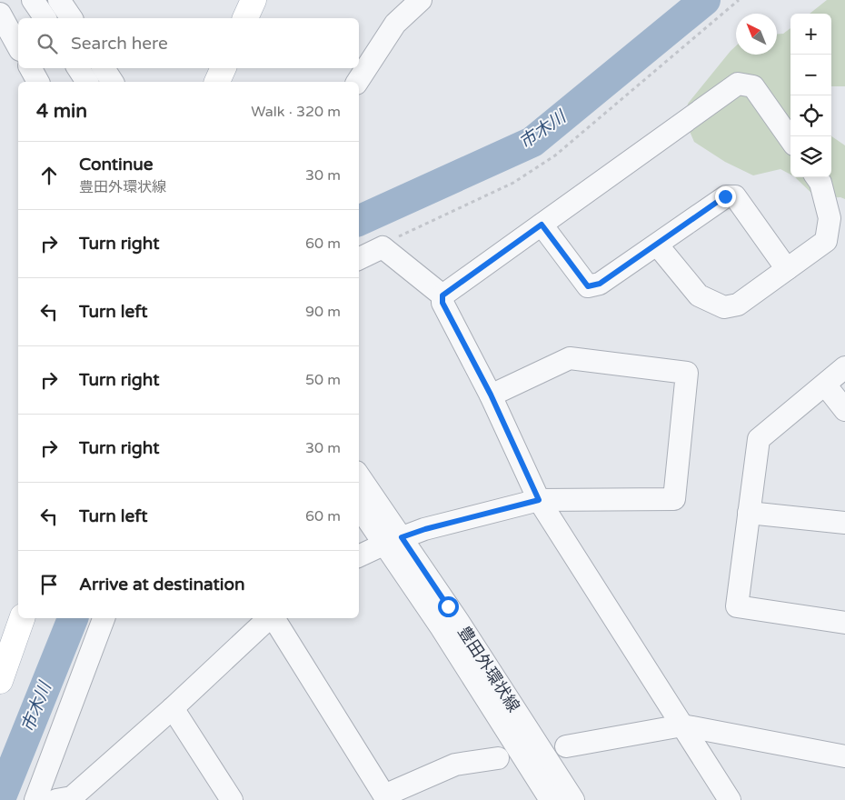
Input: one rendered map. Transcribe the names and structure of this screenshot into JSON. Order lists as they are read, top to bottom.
{
  "streets": {
    "street": ["豊田外環状線"]
  },
  "water": ["市木川"],
  "north": "top left",
  "page": {
    "map_buttons": ["+", "−"],
    "search": "Search here",
    "heading": ["4 min", "Walk · 320 m"],
    "list": [
      ["Continue", "豊田外環状線", "30 m"],
      ["Turn right", "60 m"],
      ["Turn left", "90 m"],
      ["Turn right", "50 m"],
      ["Turn right", "30 m"],
      ["Turn left", "60 m"],
      "Arrive at destination"
    ]
  }
}
